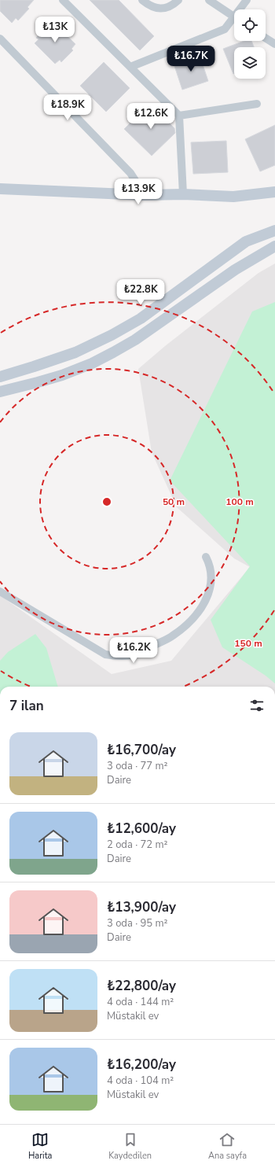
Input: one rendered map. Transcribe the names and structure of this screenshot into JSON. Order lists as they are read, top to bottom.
{
  "page": {
    "price": [
      "₺13K",
      "₺16.7K",
      "₺18.9K",
      "₺12.6K",
      "₺13.9K",
      "₺22.8K",
      "₺16.2K"
    ],
    "heading": "7 ilan",
    "list": [
      {
        "name": "₺16,700/ay",
        "note": "3 oda · 77 m² · Daire"
      },
      {
        "name": "₺12,600/ay",
        "note": "2 oda · 72 m² · Daire"
      },
      {
        "name": "₺13,900/ay",
        "note": "3 oda · 95 m² · Daire"
      },
      {
        "name": "₺22,800/ay",
        "note": "4 oda · 144 m² · Müstakil ev"
      },
      {
        "name": "₺16,200/ay",
        "note": "4 oda · 104 m² · Müstakil ev"
      }
    ],
    "tabs": ["Harita", "Kaydedilen", "Ana sayfa"]
  },
  "rings": ["50 m", "100 m", "150 m"]
}
